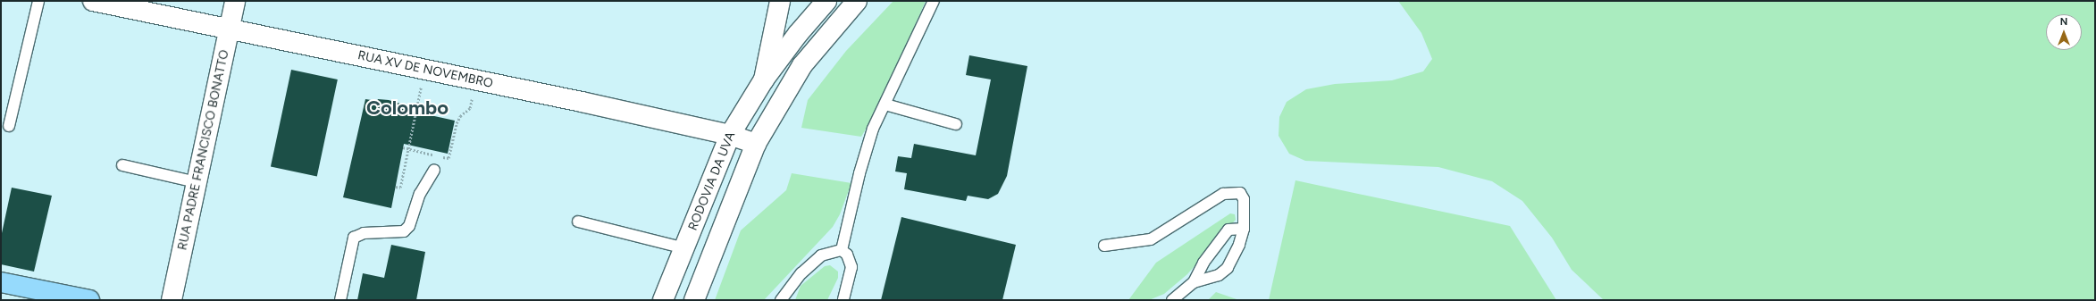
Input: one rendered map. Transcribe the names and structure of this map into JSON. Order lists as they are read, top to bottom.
{
  "streets": {
    "street": ["RUA XV DE NOVEMBRO", "RUA PADRE FRANCISCO BONATTO", "RODOVIA DA UVA"]
  },
  "crossings": [
    ["RUA XV DE NOVEMBRO", "RUA PADRE FRANCISCO BONATTO"],
    ["RUA XV DE NOVEMBRO", "RODOVIA DA UVA"]
  ],
  "districts": ["Colombo"],
  "north": "top"
}
